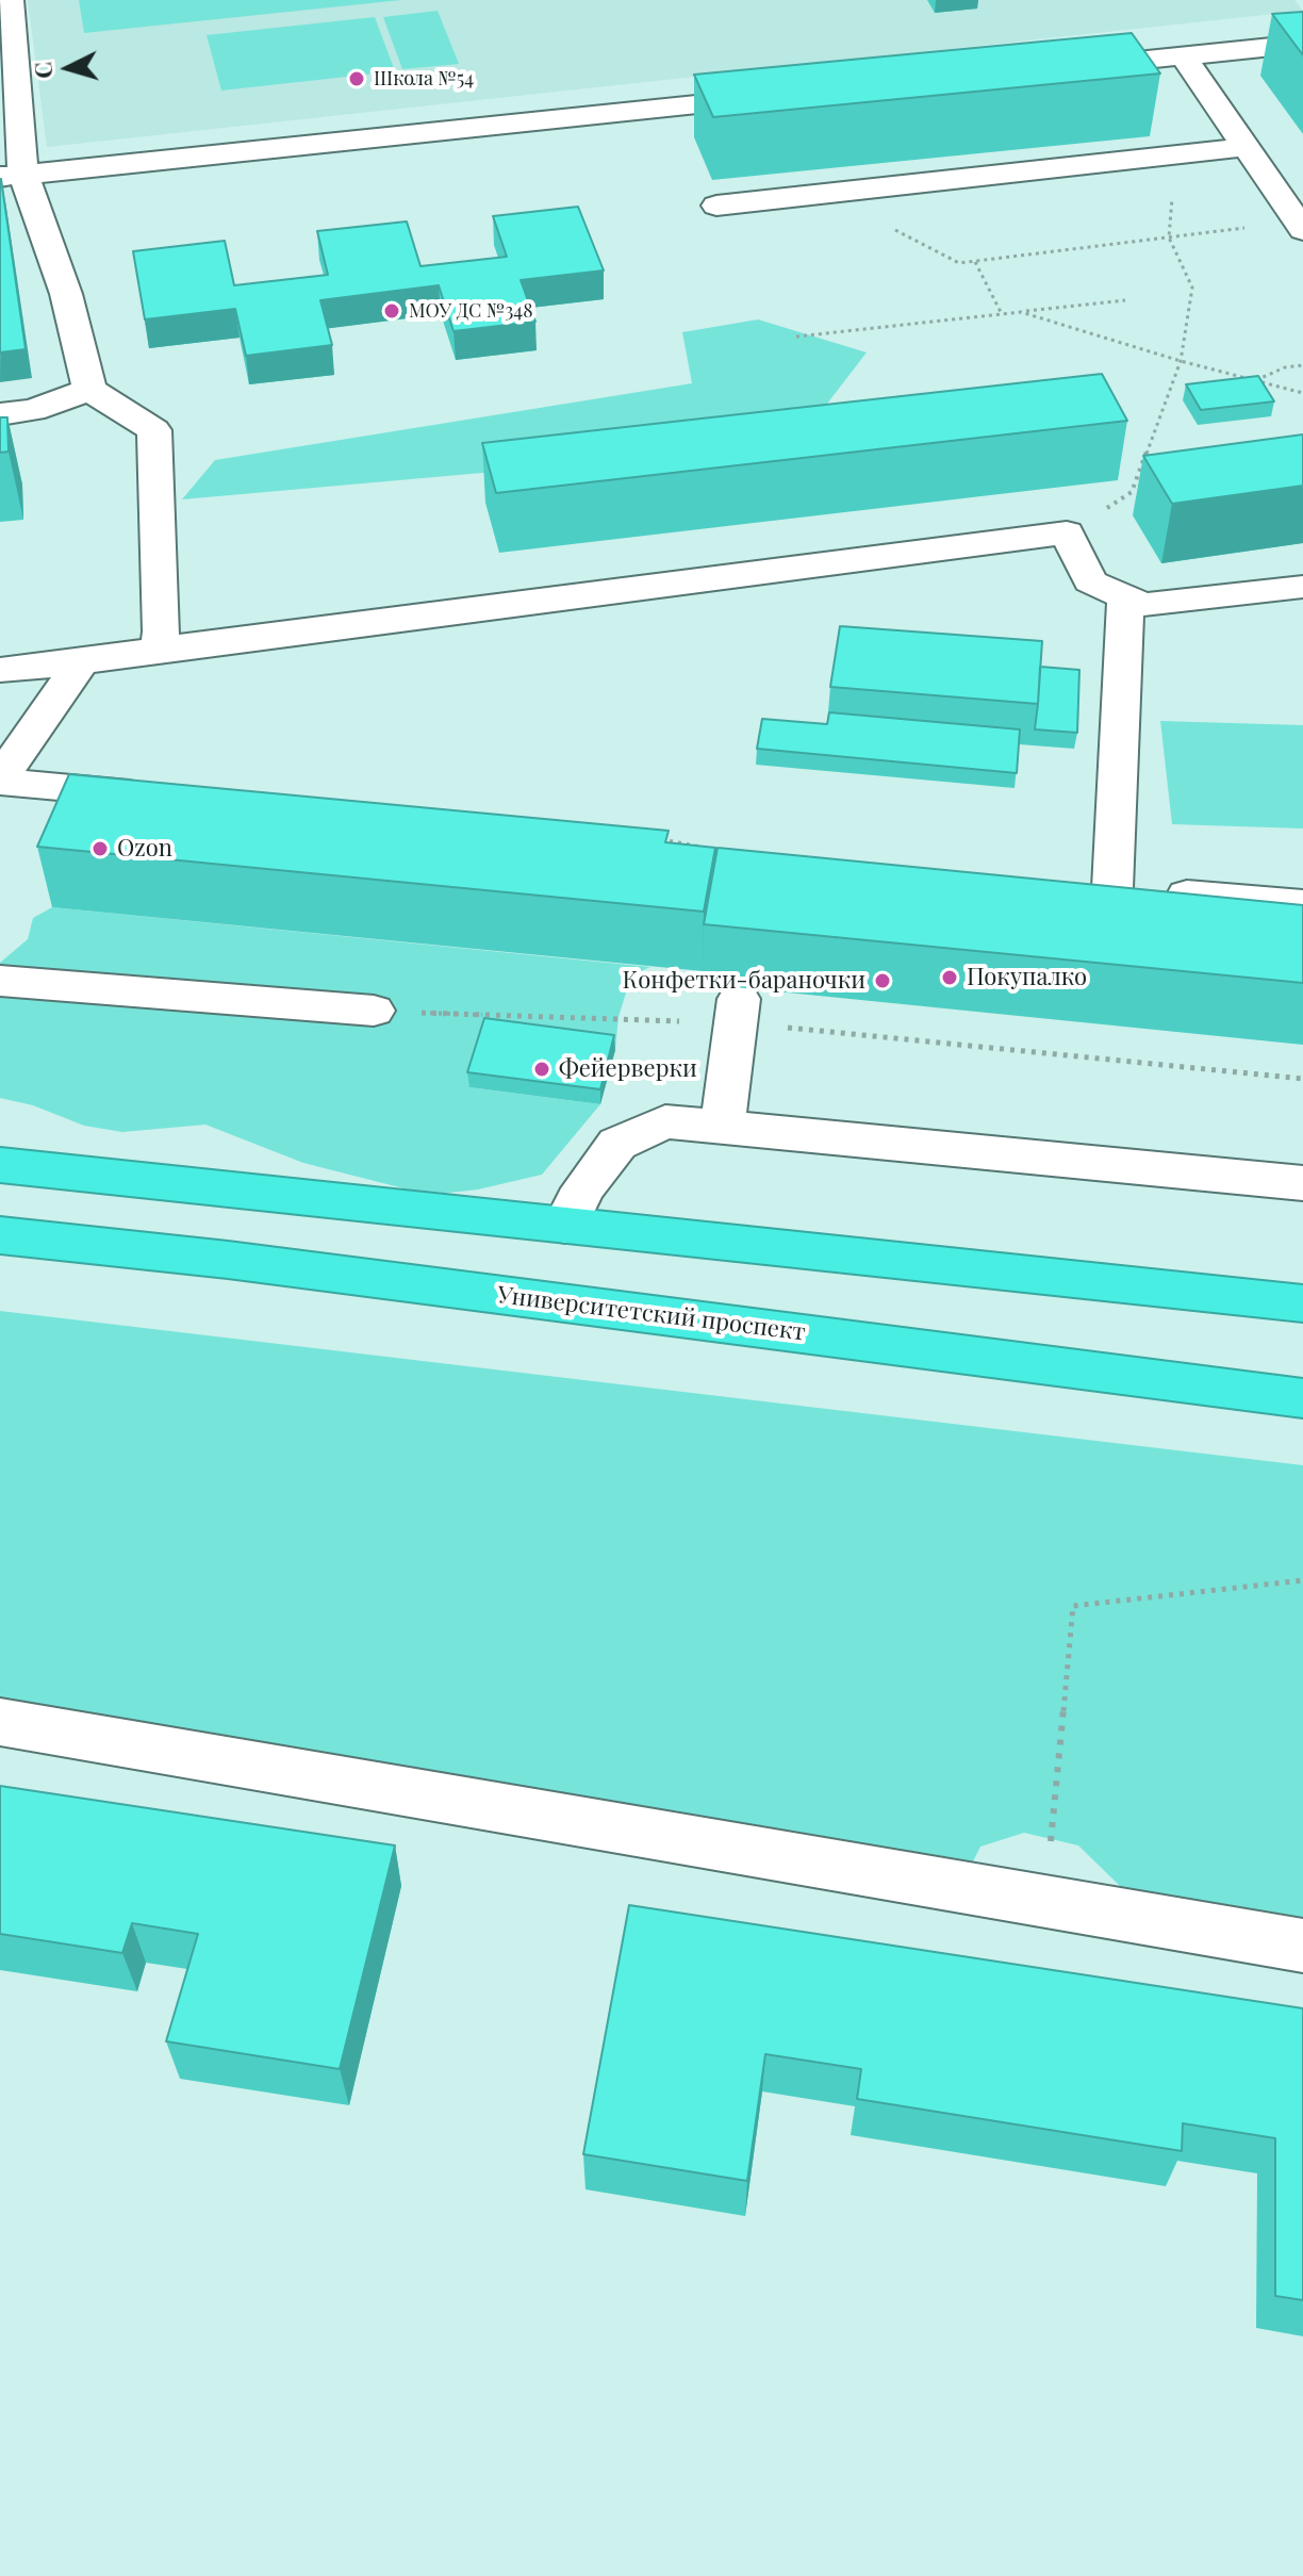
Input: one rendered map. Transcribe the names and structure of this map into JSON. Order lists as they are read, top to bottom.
{
  "streets": {
    "highway": ["Университетский проспект"]
  },
  "places": [
    "Школа №54",
    "МОУ ДС №348",
    "Ozon",
    "Покупалко",
    "Конфетки-бараночки",
    "Фейерверки"
  ],
  "north": "left"
}
